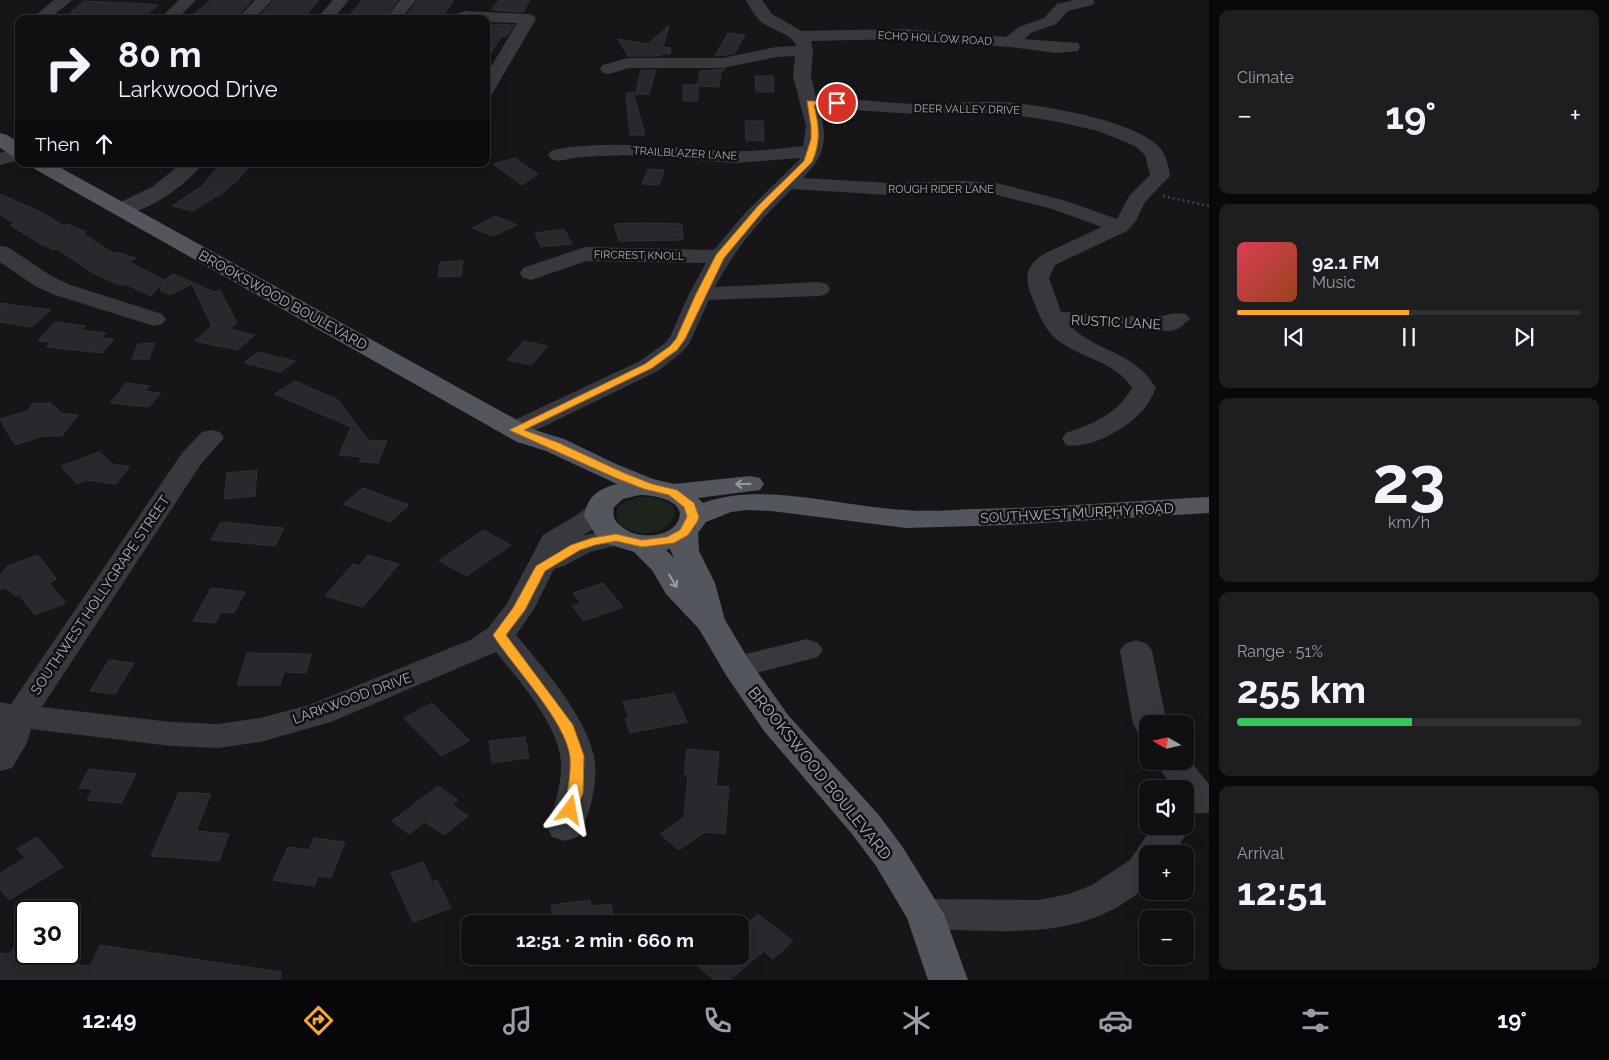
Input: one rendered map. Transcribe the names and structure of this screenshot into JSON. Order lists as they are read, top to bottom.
{
  "streets": {
    "main road": ["BROOKSWOOD BOULEVARD", "SOUTHWEST MURPHY ROAD"],
    "street": [
      "ECHO HOLLOW ROAD",
      "DEER VALLEY DRIVE",
      "TRAILBLAZER LANE",
      "ROUGH RIDER LANE",
      "FIRCREST KNOLL",
      "RUSTIC LANE",
      "SOUTHWEST HOLLYGRAPE STREET",
      "LARKWOOD DRIVE"
    ]
  },
  "crossings": [
    ["DEER VALLEY DRIVE", "ROUGH RIDER LANE"],
    ["BROOKSWOOD BOULEVARD", "SOUTHWEST MURPHY ROAD"],
    ["BROOKSWOOD BOULEVARD", "LARKWOOD DRIVE"],
    ["SOUTHWEST MURPHY ROAD", "LARKWOOD DRIVE"],
    ["SOUTHWEST HOLLYGRAPE STREET", "LARKWOOD DRIVE"]
  ],
  "north": "left",
  "page": {
    "tile": [
      "Climate",
      ["23", "km/h"],
      ["Range · 51%", "255 km"],
      ["Arrival", "12:51"]
    ],
    "turn": ["80 m", "Larkwood Drive"],
    "heat": ["−", "19°", "+"],
    "then": "Then",
    "song": ["92.1 FM", "Music"],
    "map_buttons": ["+", "−"],
    "limit": "30",
    "trip": "12:51 · 2 min · 660 m",
    "tabs": ["12:49", "19°"]
  }
}
